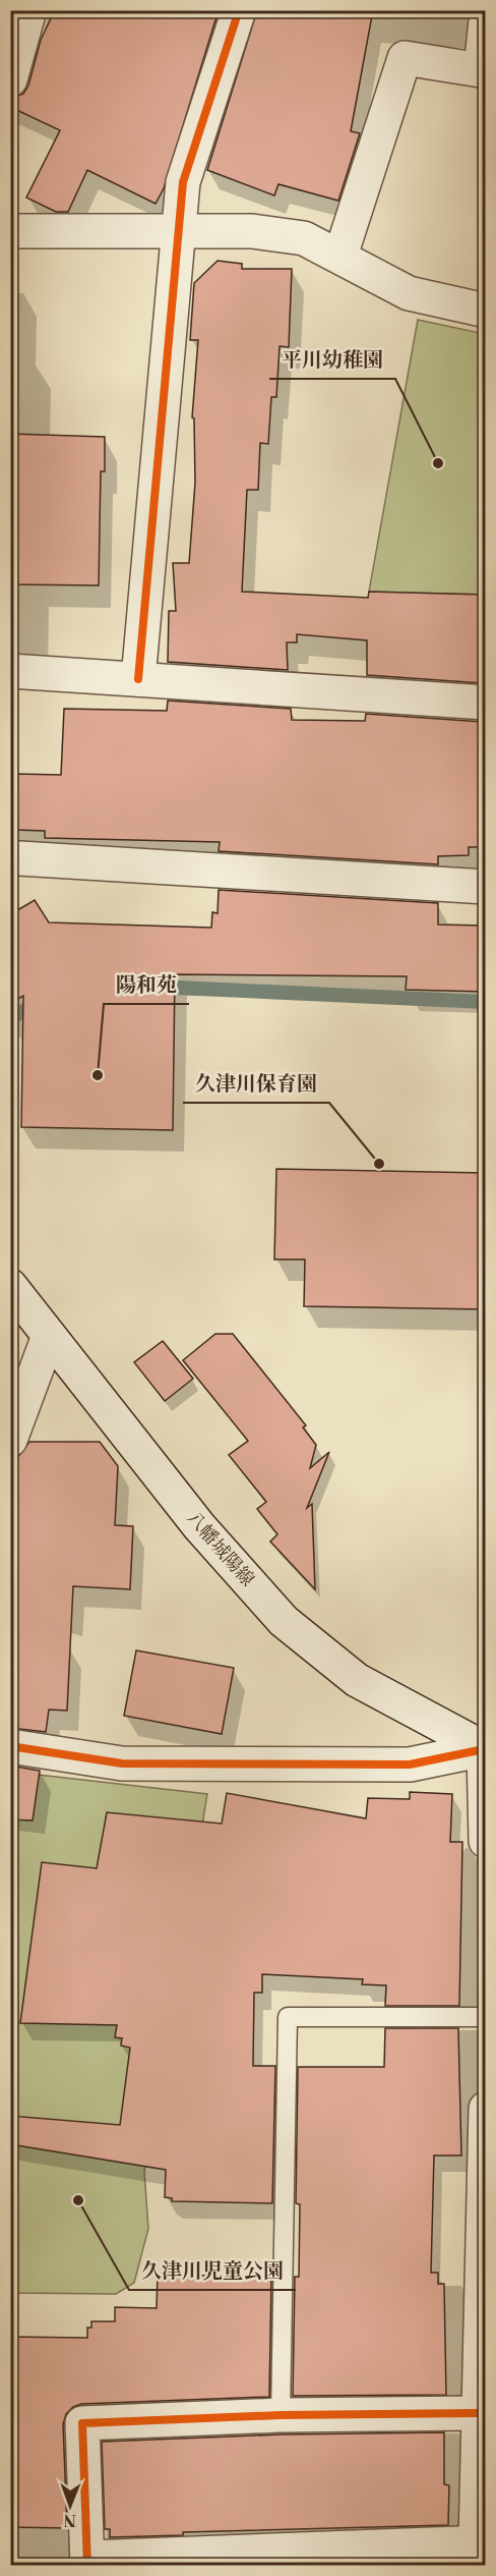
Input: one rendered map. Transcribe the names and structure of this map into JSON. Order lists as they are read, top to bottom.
{
  "streets": {
    "street": ["八幡城陽線"]
  },
  "places": [
    "平川幼稚園",
    "陽和苑",
    "久津川保育園",
    "久津川児童公園"
  ],
  "north": "bottom"
}
